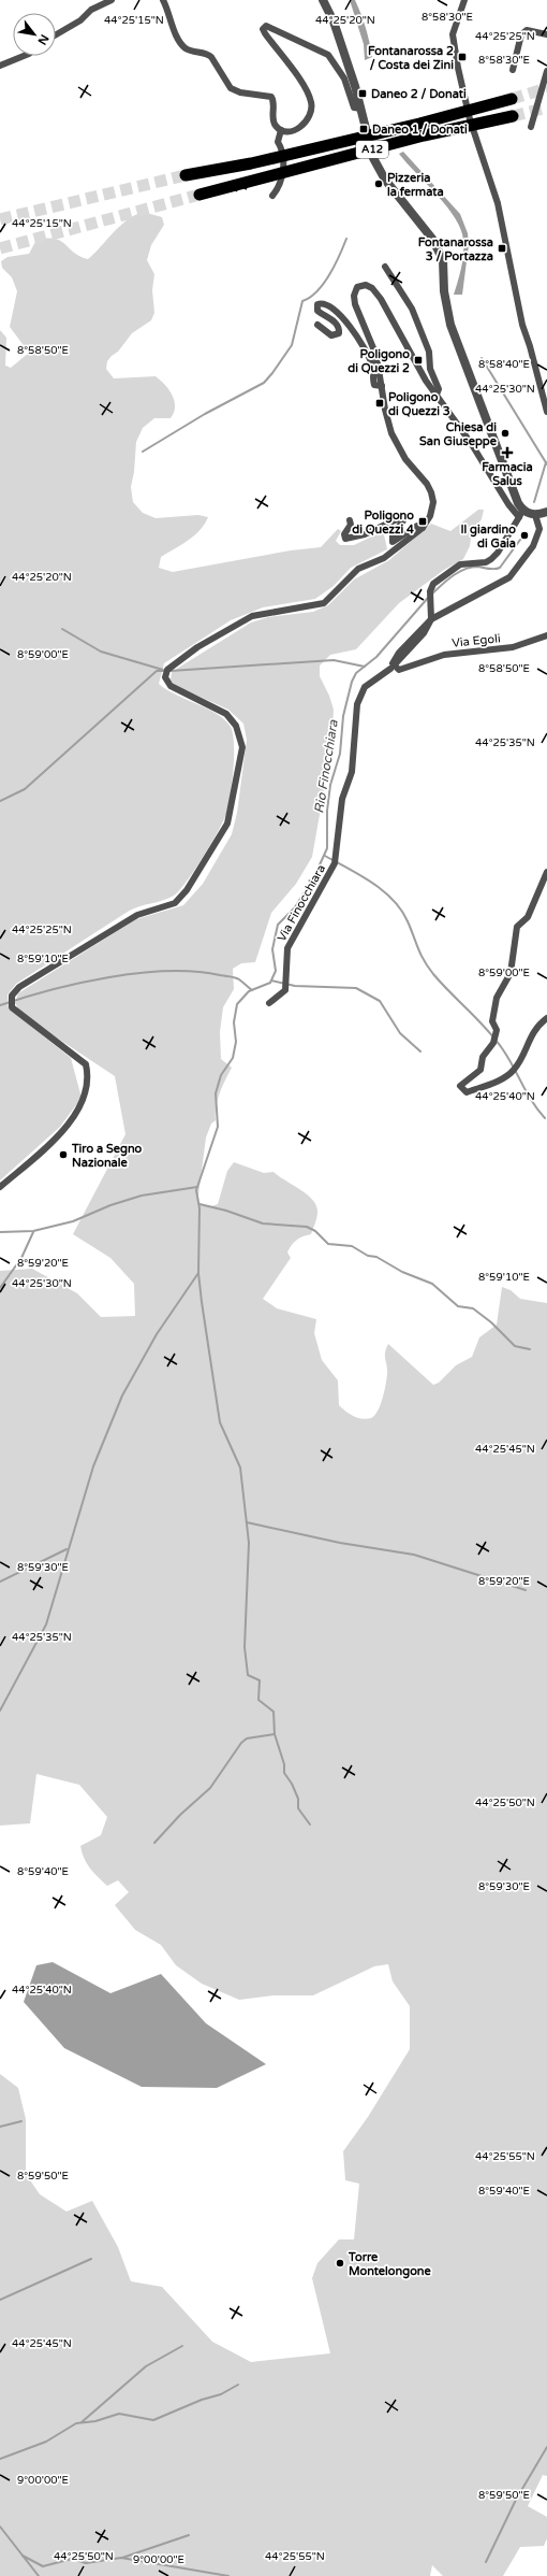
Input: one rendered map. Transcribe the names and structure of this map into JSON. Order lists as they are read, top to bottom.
{
  "streets": {
    "highway": ["A12"],
    "street": ["Via Egoli", "Via Finocchiara"]
  },
  "water": ["Rio Finocchiara"],
  "places": {
    "transit": [
      "Fontanarossa 2 / Costa dei Zini",
      "Daneo 2 / Donati",
      "Daneo 1 / Donati",
      "Fontanarossa 3 / Portazza",
      "Poligono di Quezzi 2",
      "Poligono di Quezzi 3",
      "Poligono di Quezzi 4"
    ],
    "other": [
      "Pizzeria la fermata",
      "Chiesa di San Giuseppe",
      "Il giardino di Gaia",
      "Tiro a Segno Nazionale",
      "Torre Montelongone"
    ],
    "health": ["Farmacia Salus"]
  },
  "north": "bottom right",
  "coordinates": [
    "8°58'30\"E",
    "44°25'15\"N",
    "44°25'20\"N",
    "44°25'25\"N",
    "8°58'50\"E",
    "8°58'40\"E",
    "44°25'30\"N",
    "8°59'00\"E",
    "44°25'35\"N",
    "8°59'10\"E",
    "44°25'40\"N",
    "8°59'20\"E",
    "44°25'45\"N",
    "8°59'30\"E",
    "44°25'50\"N",
    "8°59'40\"E",
    "44°25'55\"N",
    "8°59'50\"E",
    "9°00'00\"E"
  ]
}
